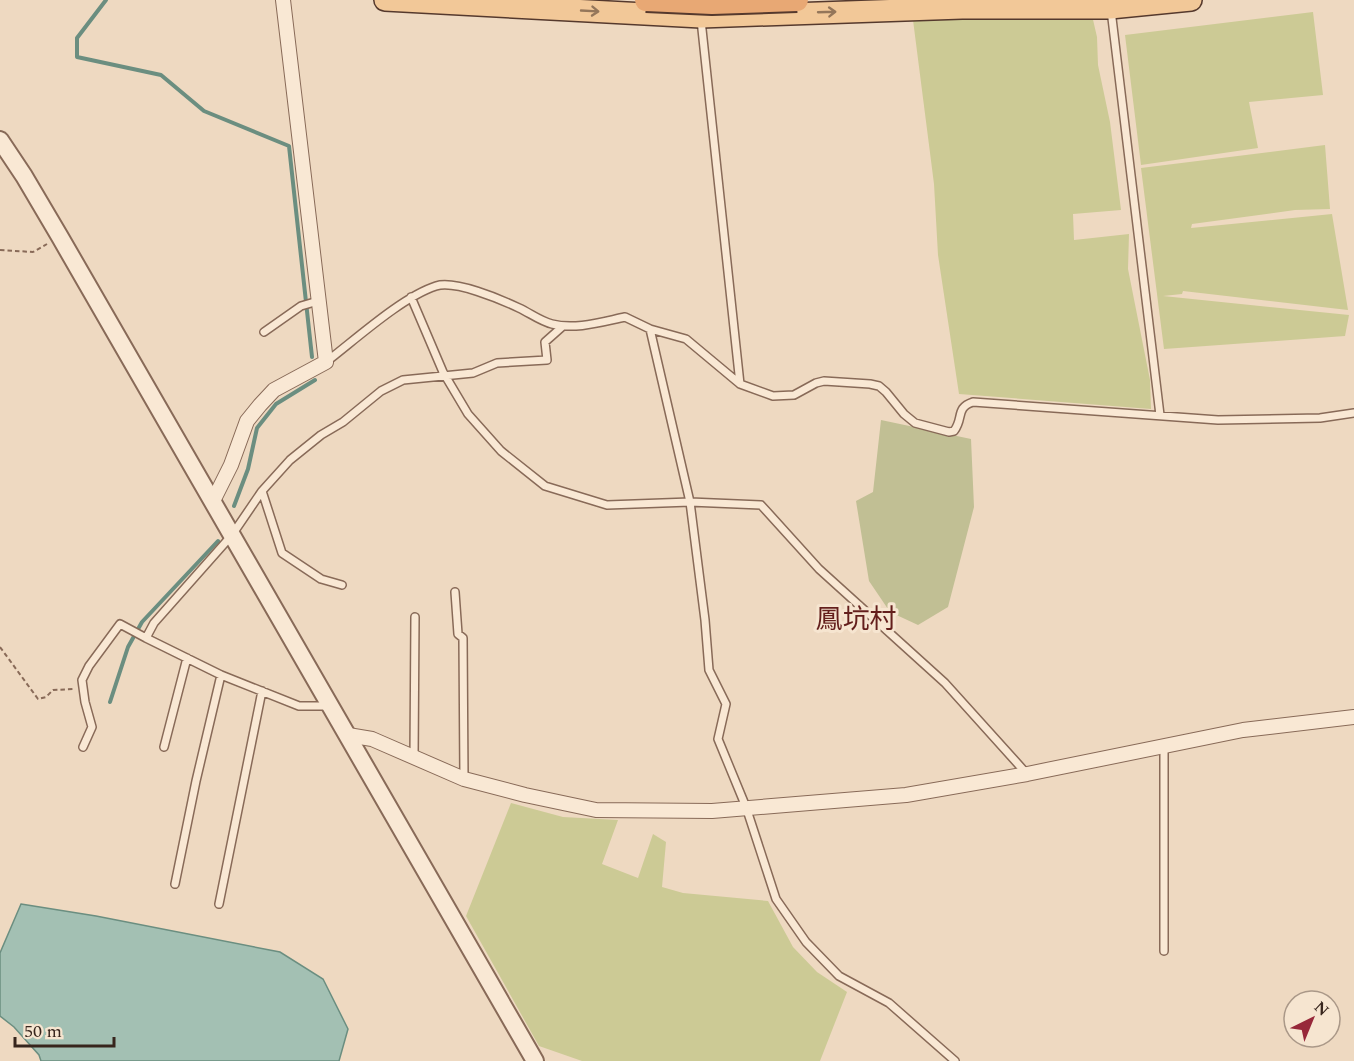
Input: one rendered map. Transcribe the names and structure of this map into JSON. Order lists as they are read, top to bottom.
{
  "districts": ["鳳坑村"],
  "scale_bar": "50 m",
  "north": "top right"
}
